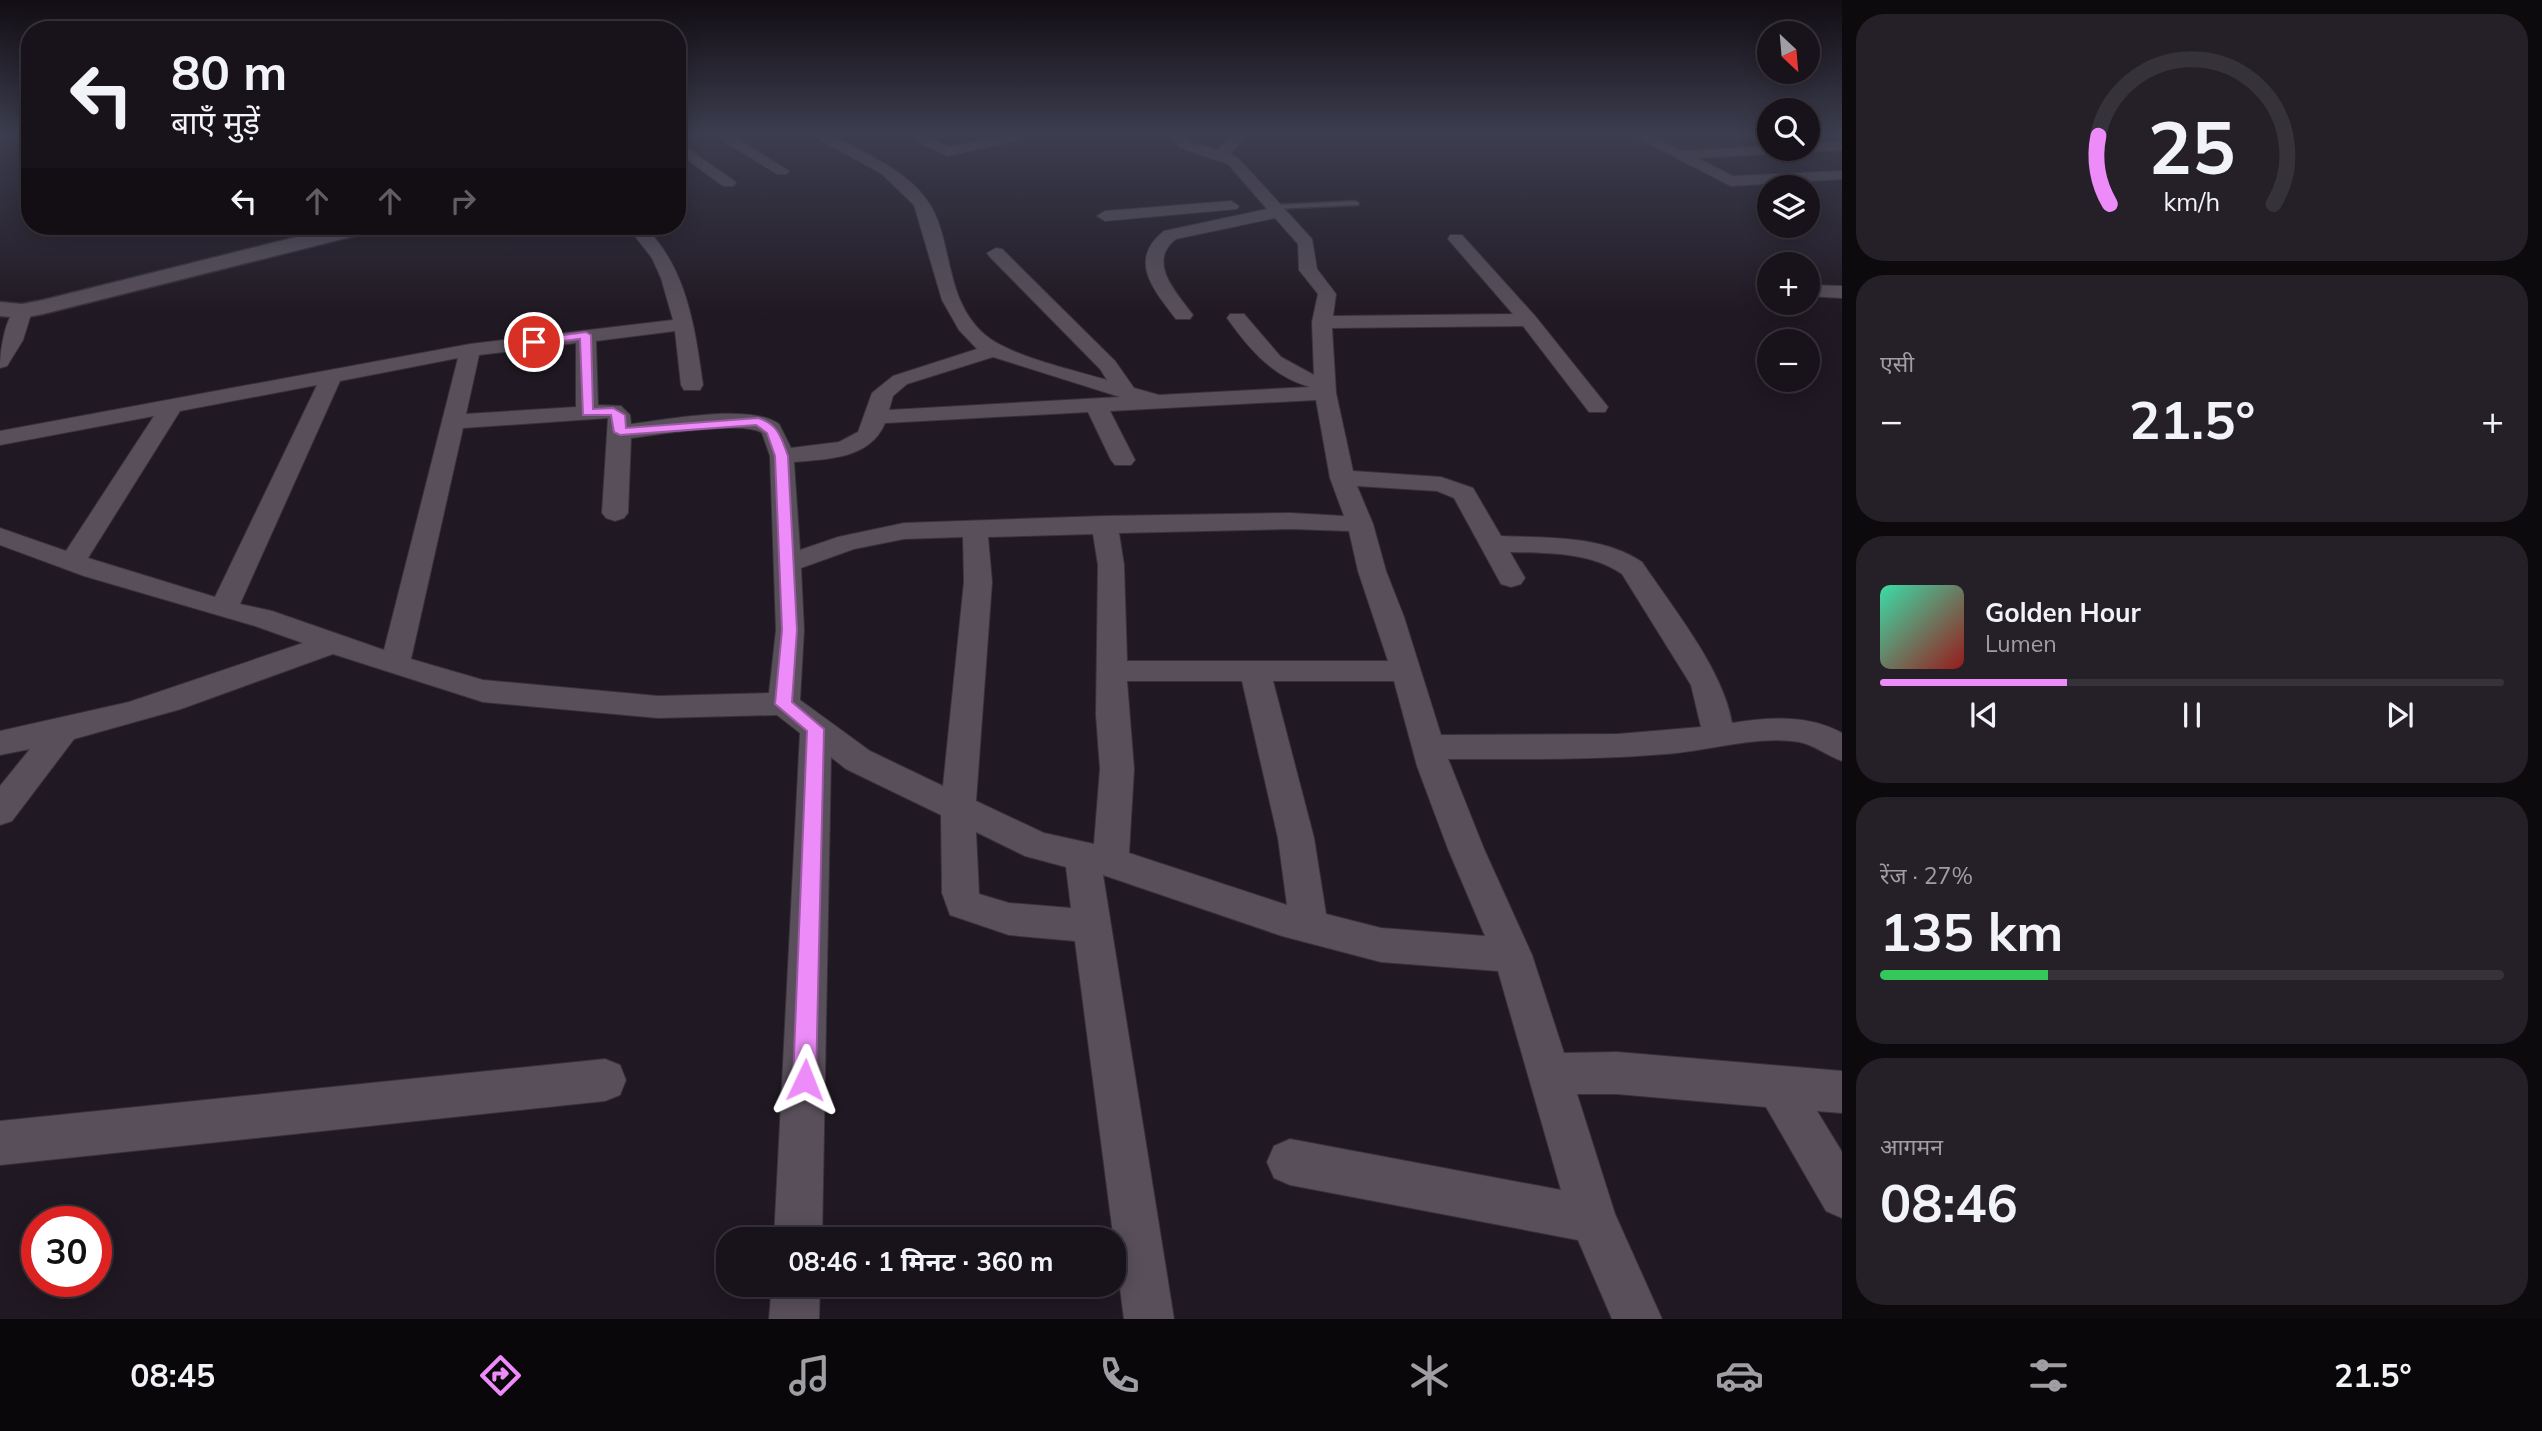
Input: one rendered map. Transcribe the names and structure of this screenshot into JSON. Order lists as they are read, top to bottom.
{
  "north": "bottom right",
  "page": {
    "map_buttons": ["+", "−"],
    "turn": ["80 m", "बाएँ मुड़ें"],
    "tile": [
      "एसी",
      ["रेंज · 27%", "135 km"],
      ["आगमन", "08:46"]
    ],
    "heat": ["−", "21.5°", "+"],
    "song": ["Golden Hour", "Lumen"],
    "limit": "30",
    "trip": "08:46 · 1 मिनट · 360 m",
    "tabs": ["08:45", "21.5°"],
    "gauge": ["25", "km/h"]
  }
}
